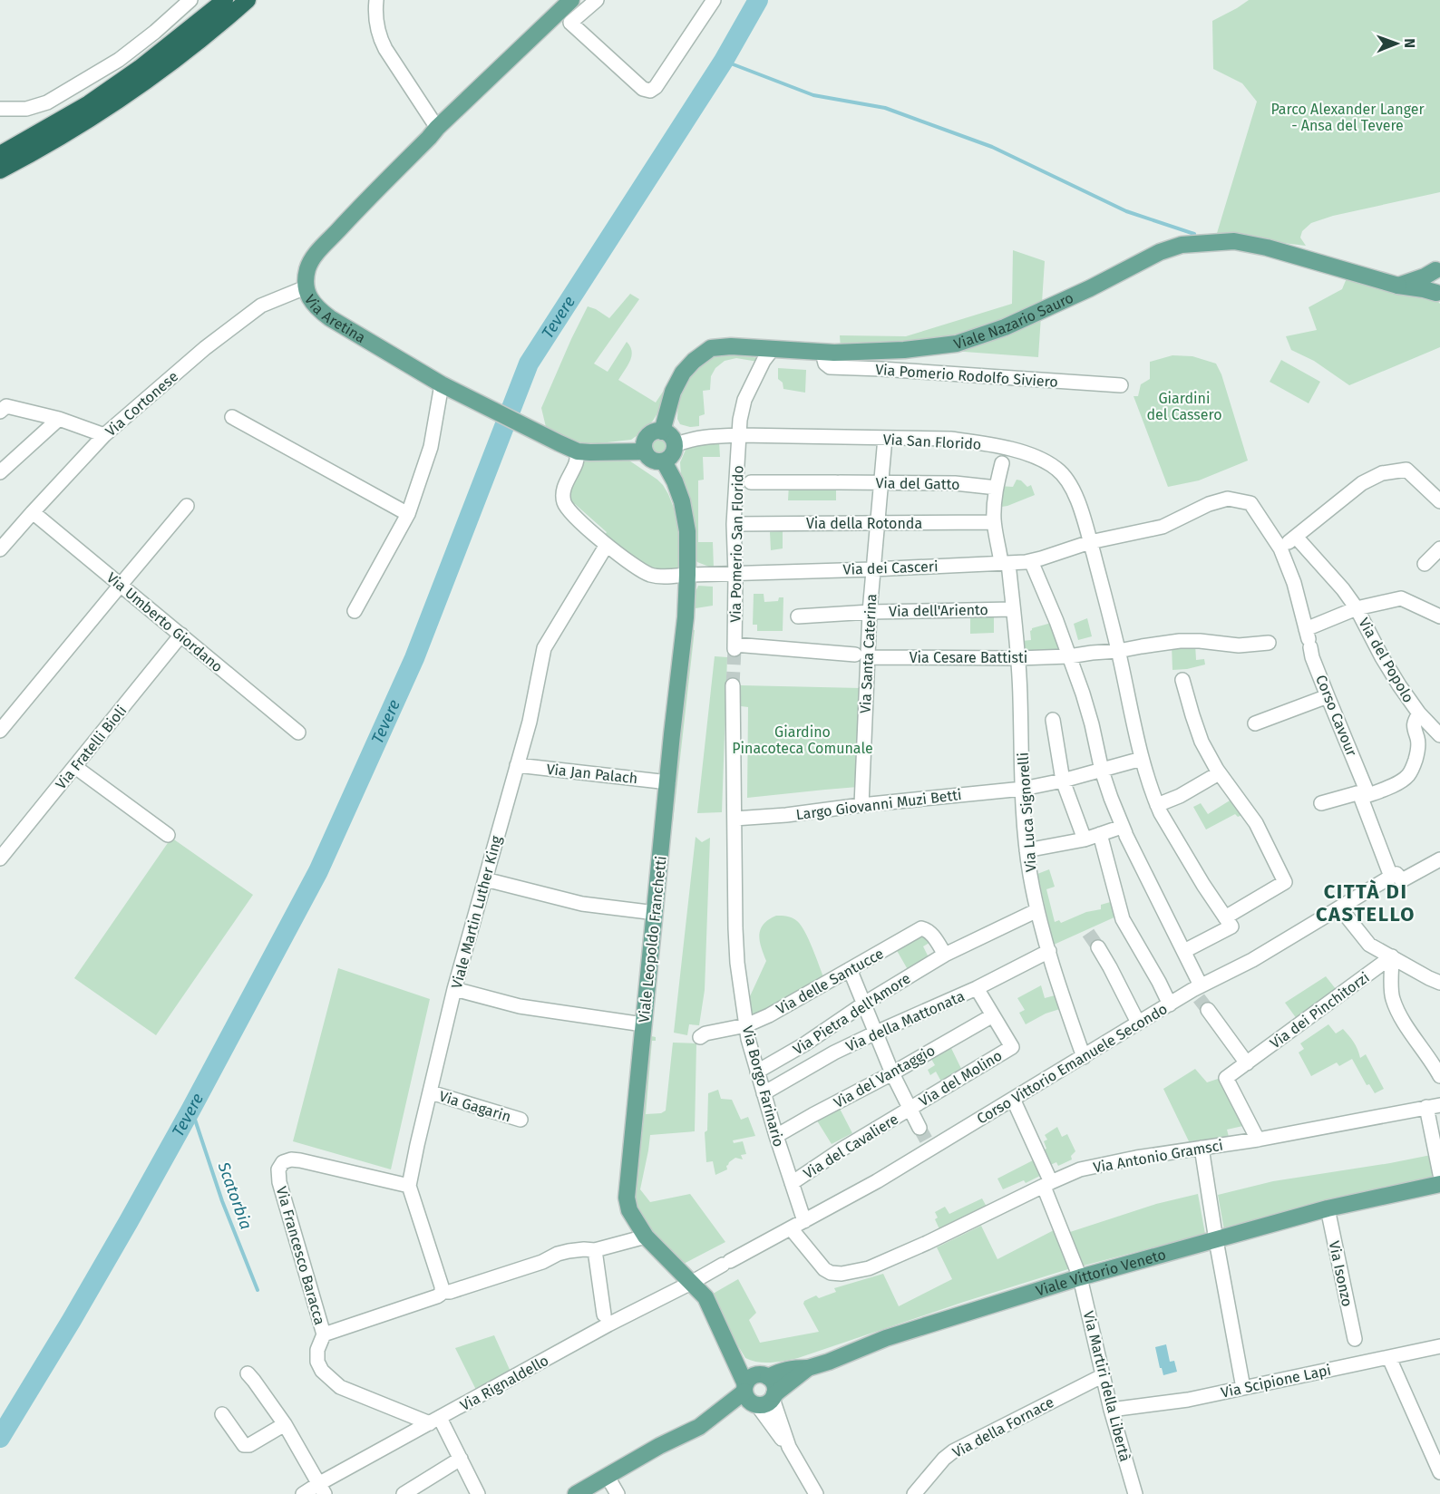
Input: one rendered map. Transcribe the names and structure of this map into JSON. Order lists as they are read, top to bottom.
{
  "streets": {
    "main road": [
      "Via Aretina",
      "Viale Nazario Sauro",
      "Viale Leopoldo Franchetti",
      "Viale Vittorio Veneto"
    ],
    "street": [
      "Via Pomerio Rodolfo Siviero",
      "Via Cortonese",
      "Via San Florido",
      "Via del Gatto",
      "Via della Rotonda",
      "Via Pomerio San Florido",
      "Via dei Casceri",
      "Via dell'Ariento",
      "Via Umberto Giordano",
      "Via Santa Caterina",
      "Via Cesare Battisti",
      "Via del Popolo",
      "Corso Cavour",
      "Via Fratelli Bioli",
      "Via Jan Palach",
      "Largo Giovanni Muzi Betti",
      "Via Luca Signorelli",
      "Viale Martin Luther King",
      "Via delle Santucce",
      "Via dei Pinchitorzi",
      "Via Pietra dell'Amore",
      "Via della Mattonata",
      "Corso Vittorio Emanuele Secondo",
      "Via del Vantaggio",
      "Via del Molino",
      "Via Borgo Farinario",
      "Via Gagarin",
      "Via del Cavaliere",
      "Via Antonio Gramsci",
      "Via Francesco Baracca",
      "Via Isonzo",
      "Via Scipione Lapi",
      "Via Rignaldello",
      "Via Martiri della Libertà",
      "Via della Fornace"
    ]
  },
  "crossings": [
    ["Via Aretina", "Viale Nazario Sauro"],
    ["Via Aretina", "Via Cortonese"],
    ["Via Aretina", "Via San Florido"],
    ["Via Aretina", "Via dei Casceri"],
    ["Via Aretina", "Viale Leopoldo Franchetti"],
    ["Viale Nazario Sauro", "Via Pomerio Rodolfo Siviero"],
    ["Viale Nazario Sauro", "Via San Florido"],
    ["Viale Nazario Sauro", "Via Pomerio San Florido"],
    ["Viale Nazario Sauro", "Viale Leopoldo Franchetti"],
    ["Via Cortonese", "Via Umberto Giordano"],
    ["Via San Florido", "Via Pomerio San Florido"],
    ["Via San Florido", "Via dei Casceri"],
    ["Via San Florido", "Via Santa Caterina"],
    ["Via San Florido", "Via Cesare Battisti"],
    ["Via San Florido", "Largo Giovanni Muzi Betti"],
    ["Via San Florido", "Via Luca Signorelli"],
    ["Via San Florido", "Viale Leopoldo Franchetti"],
    ["Via del Gatto", "Via Pomerio San Florido"],
    ["Via del Gatto", "Via Santa Caterina"],
    ["Via del Gatto", "Via Luca Signorelli"],
    ["Via della Rotonda", "Via Pomerio San Florido"],
    ["Via della Rotonda", "Via Santa Caterina"],
    ["Via della Rotonda", "Via Luca Signorelli"],
    ["Via Pomerio San Florido", "Via dei Casceri"],
    ["Via Pomerio San Florido", "Via Cesare Battisti"],
    ["Via dei Casceri", "Via Santa Caterina"],
    ["Via dei Casceri", "Corso Cavour"],
    ["Via dei Casceri", "Via Luca Signorelli"],
    ["Via dei Casceri", "Viale Martin Luther King"],
    ["Via dei Casceri", "Viale Leopoldo Franchetti"],
    ["Via dell'Ariento", "Via Santa Caterina"],
    ["Via dell'Ariento", "Via Luca Signorelli"],
    ["Via Umberto Giordano", "Via Fratelli Bioli"],
    ["Via Santa Caterina", "Via Cesare Battisti"],
    ["Via Santa Caterina", "Largo Giovanni Muzi Betti"],
    ["Via Cesare Battisti", "Via Luca Signorelli"],
    ["Corso Cavour", "Corso Vittorio Emanuele Secondo"],
    ["Via Jan Palach", "Viale Martin Luther King"],
    ["Via Jan Palach", "Viale Leopoldo Franchetti"],
    ["Largo Giovanni Muzi Betti", "Via Luca Signorelli"],
    ["Largo Giovanni Muzi Betti", "Via Borgo Farinario"],
    ["Via Luca Signorelli", "Via Pietra dell'Amore"],
    ["Via Luca Signorelli", "Via della Mattonata"],
    ["Via Luca Signorelli", "Corso Vittorio Emanuele Secondo"],
    ["Viale Martin Luther King", "Via Gagarin"],
    ["Viale Martin Luther King", "Via Francesco Baracca"],
    ["Viale Leopoldo Franchetti", "Via Francesco Baracca"],
    ["Viale Leopoldo Franchetti", "Viale Vittorio Veneto"],
    ["Viale Leopoldo Franchetti", "Via Rignaldello"],
    ["Via delle Santucce", "Via Pietra dell'Amore"],
    ["Via delle Santucce", "Via Borgo Farinario"],
    ["Via dei Pinchitorzi", "Via Antonio Gramsci"],
    ["Via Pietra dell'Amore", "Via Borgo Farinario"],
    ["Via della Mattonata", "Via Borgo Farinario"],
    ["Corso Vittorio Emanuele Secondo", "Via Borgo Farinario"],
    ["Corso Vittorio Emanuele Secondo", "Via Antonio Gramsci"],
    ["Corso Vittorio Emanuele Secondo", "Via Rignaldello"],
    ["Corso Vittorio Emanuele Secondo", "Via Martiri della Libertà"],
    ["Via del Vantaggio", "Via del Molino"],
    ["Via del Vantaggio", "Via Borgo Farinario"],
    ["Via del Molino", "Via del Cavaliere"],
    ["Via Borgo Farinario", "Via del Cavaliere"],
    ["Via Antonio Gramsci", "Via Martiri della Libertà"],
    ["Viale Vittorio Veneto", "Via Isonzo"],
    ["Viale Vittorio Veneto", "Via Martiri della Libertà"],
    ["Via Scipione Lapi", "Via Martiri della Libertà"],
    ["Via Martiri della Libertà", "Via della Fornace"]
  ],
  "districts": ["CITTÀ DI CASTELLO"],
  "water": ["Tevere", "Scatorbia"],
  "parks": ["Parco Alexander Langer - Ansa del Tevere", "Giardini del Cassero", "Giardino Pinacoteca Comunale"],
  "north": "right"
}
